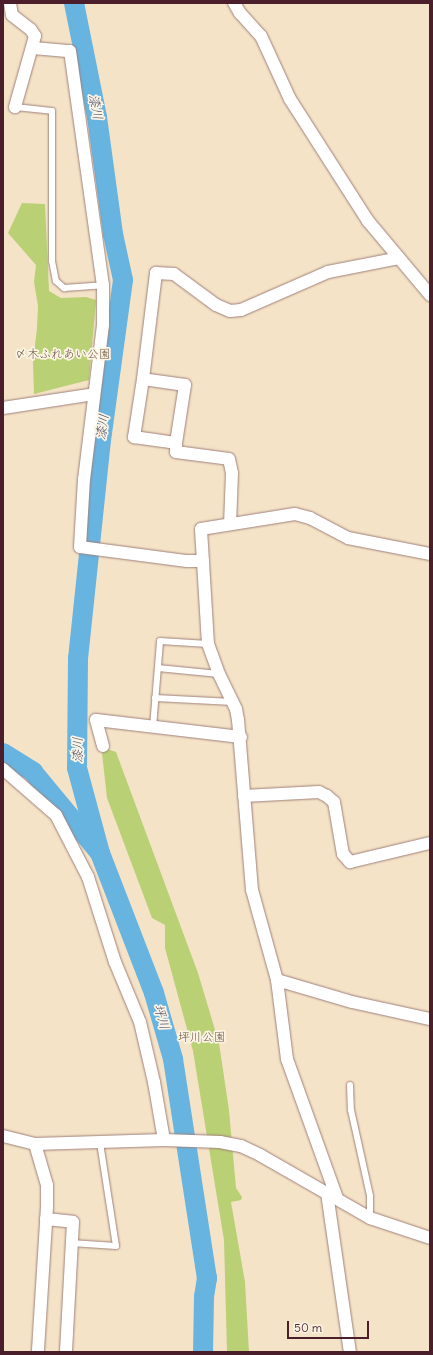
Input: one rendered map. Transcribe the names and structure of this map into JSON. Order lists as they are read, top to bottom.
{
  "water": ["漆川", "坪川"],
  "parks": ["〆木ふれあい公園", "坪川公園"],
  "scale_bar": "50 m"
}
